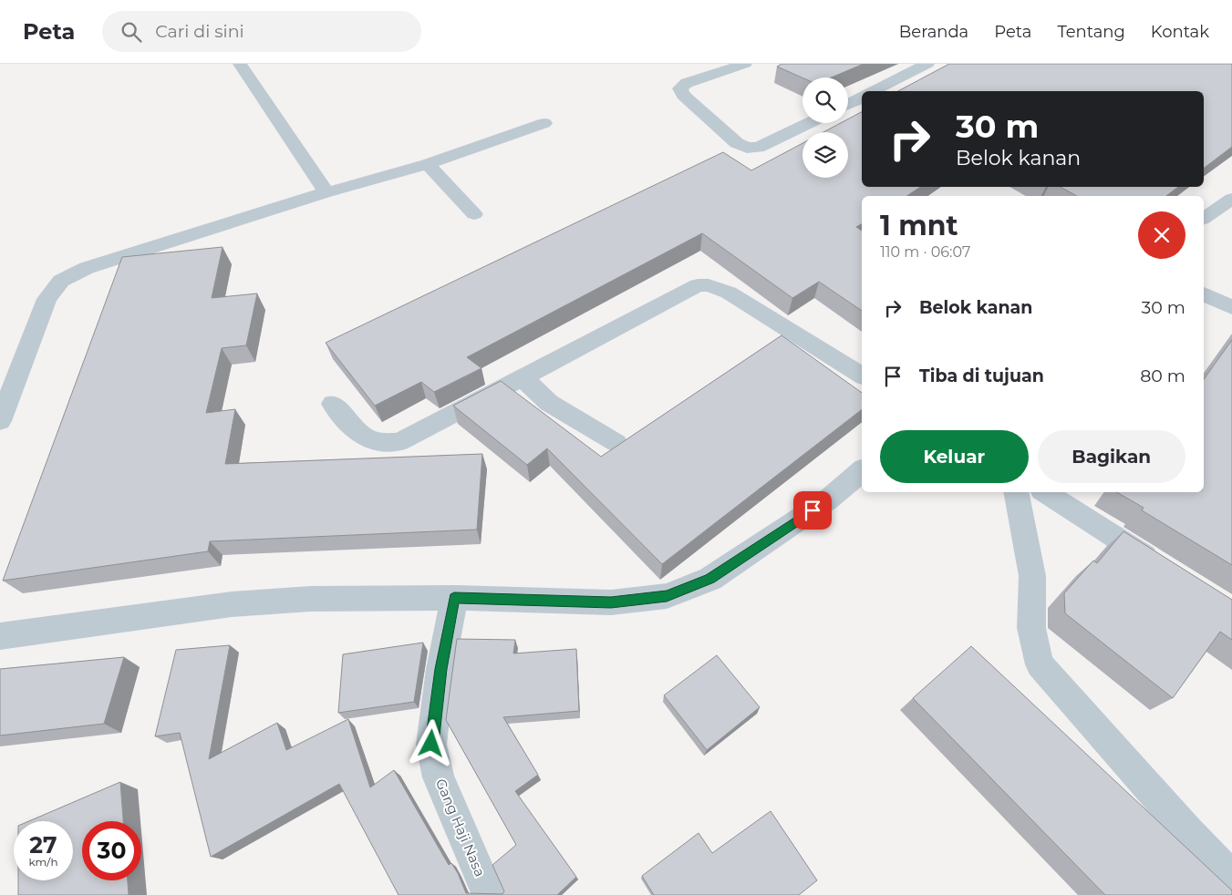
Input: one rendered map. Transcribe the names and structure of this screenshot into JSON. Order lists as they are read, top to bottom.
{
  "streets": {
    "street": ["Gang Haji Nasa"]
  },
  "page": {
    "header": "Peta",
    "search": "Cari di sini",
    "nav": [
      "Beranda",
      "Peta",
      "Tentang",
      "Kontak"
    ],
    "turn": ["30 m", "Belok kanan"],
    "heading": ["1 mnt", "110 m · 06:07"],
    "list": [
      {
        "name": "Belok kanan",
        "value": "30 m"
      },
      {
        "name": "Tiba di tujuan",
        "value": "80 m"
      }
    ],
    "buttons": ["Keluar", "Bagikan"],
    "speed": "27 km/h",
    "limit": "30"
  }
}
